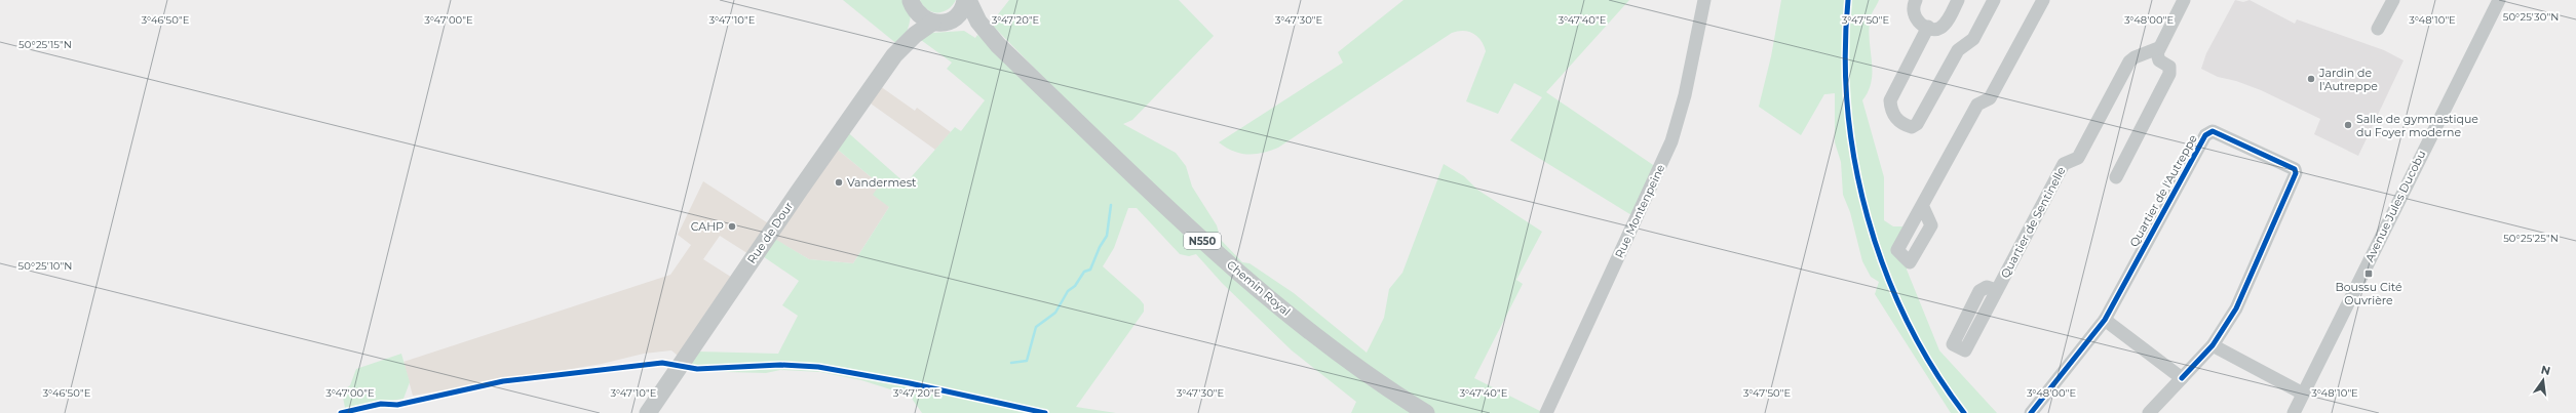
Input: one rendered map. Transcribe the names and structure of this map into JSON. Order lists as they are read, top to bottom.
{
  "streets": {
    "main road": ["Rue de Dour", "N550", "Chemin Royal"],
    "street": [
      "Quartier de l'Autreppe",
      "Avenue Jules Ducobu",
      "Rue Montenpeine",
      "Quartier de Sentinelle"
    ]
  },
  "places": {
    "other": [
      "Jardin de l'Autreppe",
      "Salle de gymnastique du Foyer moderne",
      "Vandermest",
      "CAHP"
    ],
    "transit": ["Boussu Cité Ouvrière"]
  },
  "north": "top",
  "coordinates": [
    "50°25'30\"N",
    "3°47'10\"E",
    "3°47'30\"E",
    "3°47'40\"E",
    "3°47'50\"E",
    "3°48'00\"E",
    "3°46'50\"E",
    "3°47'00\"E",
    "3°47'20\"E",
    "3°48'10\"E",
    "50°25'15\"N",
    "50°25'25\"N",
    "50°25'10\"N"
  ]
}
